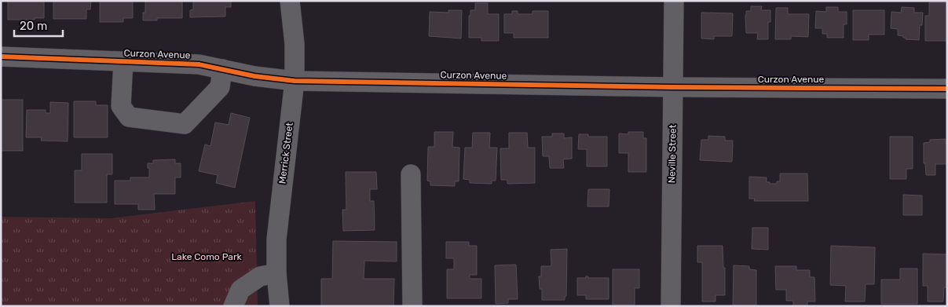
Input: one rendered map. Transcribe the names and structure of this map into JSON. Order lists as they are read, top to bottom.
{
  "streets": {
    "street": ["Curzon Avenue", "Merrick Street", "Neville Street"]
  },
  "crossings": [
    ["Curzon Avenue", "Merrick Street"],
    ["Curzon Avenue", "Neville Street"]
  ],
  "parks": ["Lake Como Park"],
  "scale_bar": "20 m"
}
